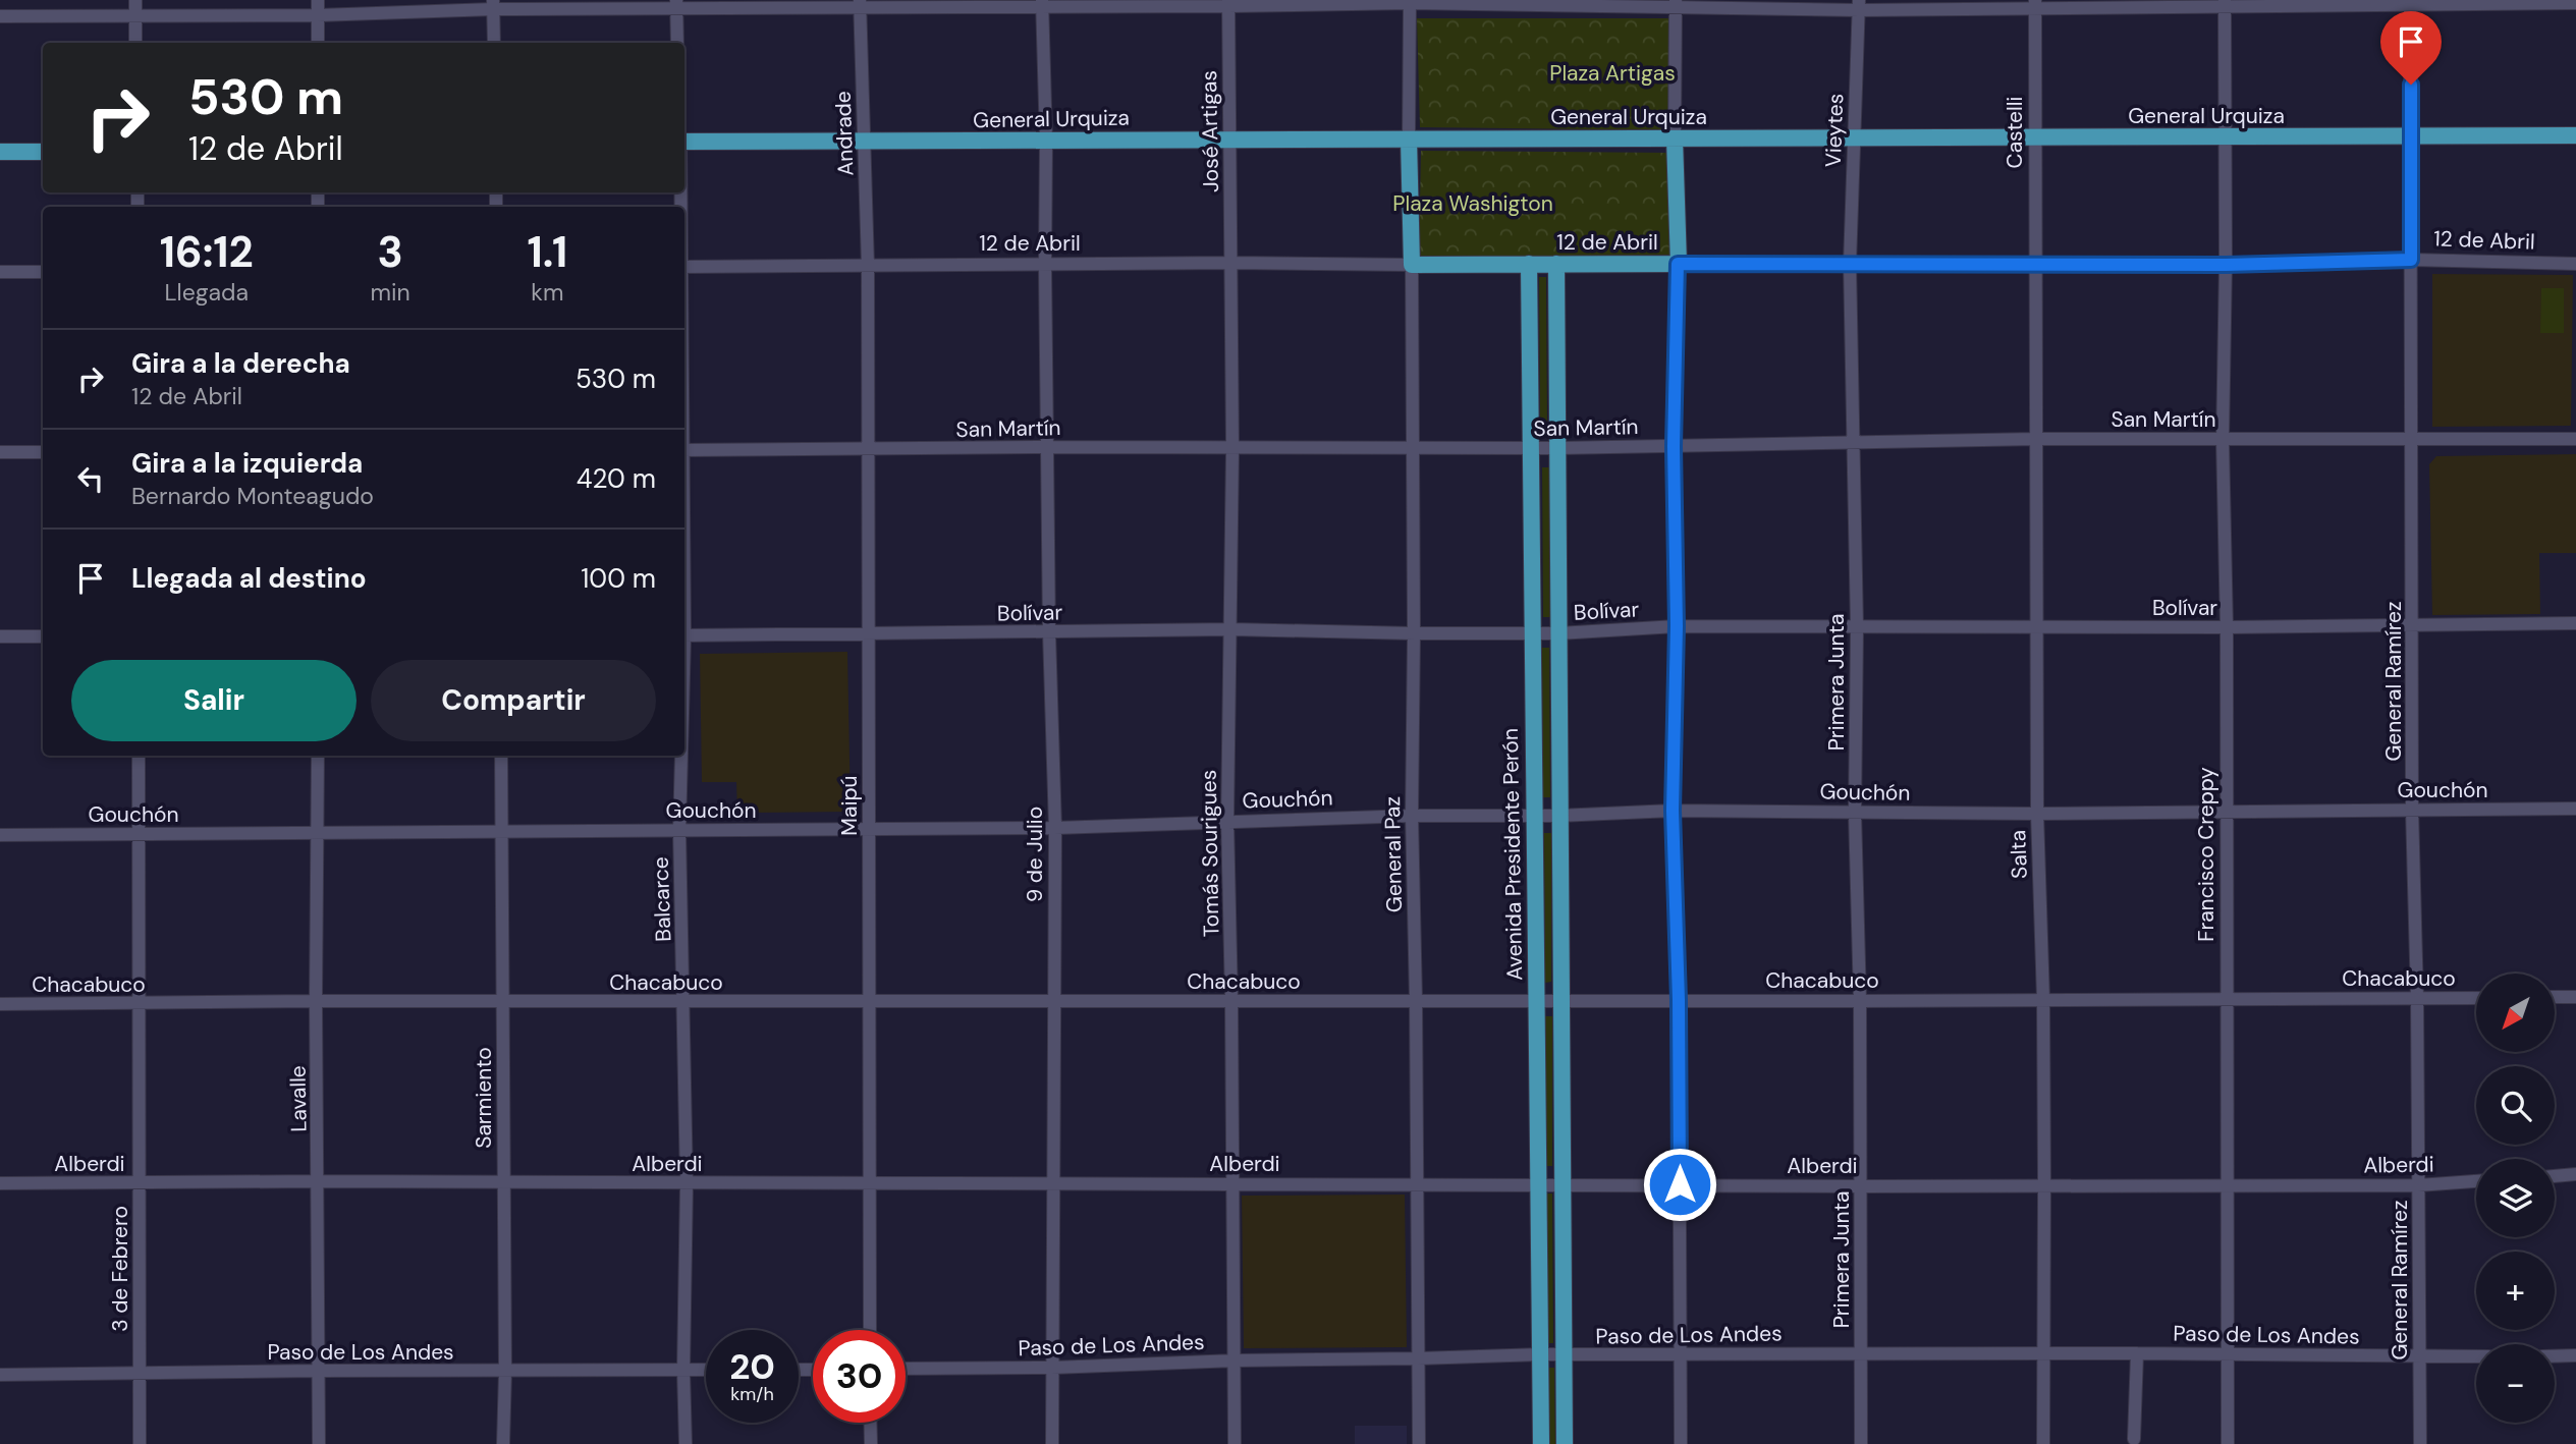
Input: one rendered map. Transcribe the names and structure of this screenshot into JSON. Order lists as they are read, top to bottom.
{
  "streets": {
    "main road": ["General Urquiza", "12 de Abril", "Avenida Presidente Perón"],
    "street": [
      "Vieytes",
      "José Artigas",
      "Castelli",
      "Andrade",
      "San Martín",
      "Bolívar",
      "General Ramírez",
      "Primera Junta",
      "Gouchón",
      "Maipú",
      "Tomás Sourigues",
      "9 de Julio",
      "General Paz",
      "Salta",
      "Francisco Creppy",
      "Balcarce",
      "Chacabuco",
      "Sarmiento",
      "Lavalle",
      "Alberdi",
      "3 de Febrero",
      "Paso de Los Andes"
    ]
  },
  "crossings": [
    ["General Urquiza", "Vieytes"],
    ["General Urquiza", "José Artigas"],
    ["General Urquiza", "Castelli"],
    ["General Urquiza", "Andrade"],
    ["General Urquiza", "General Ramírez"],
    ["General Urquiza", "9 de Julio"],
    ["General Urquiza", "Francisco Creppy"],
    ["Vieytes", "12 de Abril"],
    ["Vieytes", "Primera Junta"],
    ["José Artigas", "12 de Abril"],
    ["José Artigas", "Tomás Sourigues"],
    ["Castelli", "12 de Abril"],
    ["Castelli", "Salta"],
    ["Andrade", "12 de Abril"],
    ["Andrade", "Maipú"],
    ["12 de Abril", "General Ramírez"],
    ["12 de Abril", "Primera Junta"],
    ["12 de Abril", "Maipú"],
    ["12 de Abril", "Tomás Sourigues"],
    ["12 de Abril", "9 de Julio"],
    ["12 de Abril", "General Paz"],
    ["12 de Abril", "Avenida Presidente Perón"],
    ["12 de Abril", "Salta"],
    ["12 de Abril", "Francisco Creppy"],
    ["San Martín", "General Ramírez"],
    ["San Martín", "Primera Junta"],
    ["San Martín", "Maipú"],
    ["San Martín", "Tomás Sourigues"],
    ["San Martín", "9 de Julio"],
    ["San Martín", "General Paz"],
    ["San Martín", "Avenida Presidente Perón"],
    ["San Martín", "Salta"],
    ["San Martín", "Francisco Creppy"],
    ["Bolívar", "General Ramírez"],
    ["Bolívar", "Primera Junta"],
    ["Bolívar", "Maipú"],
    ["Bolívar", "Tomás Sourigues"],
    ["Bolívar", "9 de Julio"],
    ["Bolívar", "General Paz"],
    ["Bolívar", "Avenida Presidente Perón"],
    ["Bolívar", "Salta"],
    ["Bolívar", "Francisco Creppy"],
    ["General Ramírez", "Gouchón"],
    ["General Ramírez", "Chacabuco"],
    ["General Ramírez", "Alberdi"],
    ["General Ramírez", "Paso de Los Andes"],
    ["Primera Junta", "Gouchón"],
    ["Primera Junta", "Chacabuco"],
    ["Primera Junta", "Alberdi"],
    ["Primera Junta", "Paso de Los Andes"],
    ["Gouchón", "Maipú"],
    ["Gouchón", "Tomás Sourigues"],
    ["Gouchón", "9 de Julio"],
    ["Gouchón", "General Paz"],
    ["Gouchón", "Avenida Presidente Perón"],
    ["Gouchón", "Salta"],
    ["Gouchón", "Francisco Creppy"],
    ["Gouchón", "Balcarce"],
    ["Gouchón", "Sarmiento"],
    ["Gouchón", "Lavalle"],
    ["Gouchón", "3 de Febrero"],
    ["Maipú", "Chacabuco"],
    ["Maipú", "Alberdi"],
    ["Tomás Sourigues", "Chacabuco"],
    ["Tomás Sourigues", "Alberdi"],
    ["Tomás Sourigues", "Paso de Los Andes"],
    ["9 de Julio", "Chacabuco"],
    ["9 de Julio", "Alberdi"],
    ["9 de Julio", "Paso de Los Andes"],
    ["General Paz", "Chacabuco"],
    ["General Paz", "Alberdi"],
    ["General Paz", "Paso de Los Andes"],
    ["Avenida Presidente Perón", "Chacabuco"],
    ["Avenida Presidente Perón", "Alberdi"],
    ["Avenida Presidente Perón", "Paso de Los Andes"],
    ["Salta", "Chacabuco"],
    ["Salta", "Alberdi"],
    ["Salta", "Paso de Los Andes"],
    ["Francisco Creppy", "Chacabuco"],
    ["Francisco Creppy", "Alberdi"],
    ["Francisco Creppy", "Paso de Los Andes"],
    ["Balcarce", "Chacabuco"],
    ["Balcarce", "Alberdi"],
    ["Balcarce", "Paso de Los Andes"],
    ["Chacabuco", "Sarmiento"],
    ["Chacabuco", "Lavalle"],
    ["Chacabuco", "3 de Febrero"],
    ["Sarmiento", "Alberdi"],
    ["Sarmiento", "Paso de Los Andes"],
    ["Lavalle", "Alberdi"],
    ["Lavalle", "Paso de Los Andes"],
    ["Alberdi", "3 de Febrero"],
    ["3 de Febrero", "Paso de Los Andes"]
  ],
  "parks": ["Plaza Artigas", "Plaza Washigton"],
  "north": "bottom left",
  "page": {
    "turn": ["530 m", "12 de Abril"],
    "eta": [
      "16:12",
      "Llegada",
      "3",
      "min",
      "1.1",
      "km"
    ],
    "list": [
      {
        "name": "Gira a la derecha",
        "note": "12 de Abril",
        "value": "530 m"
      },
      {
        "name": "Gira a la izquierda",
        "note": "Bernardo Monteagudo",
        "value": "420 m"
      },
      {
        "name": "Llegada al destino",
        "value": "100 m"
      }
    ],
    "buttons": ["Salir", "Compartir"],
    "map_buttons": ["+", "−"],
    "speed": "20 km/h",
    "limit": "30"
  }
}
